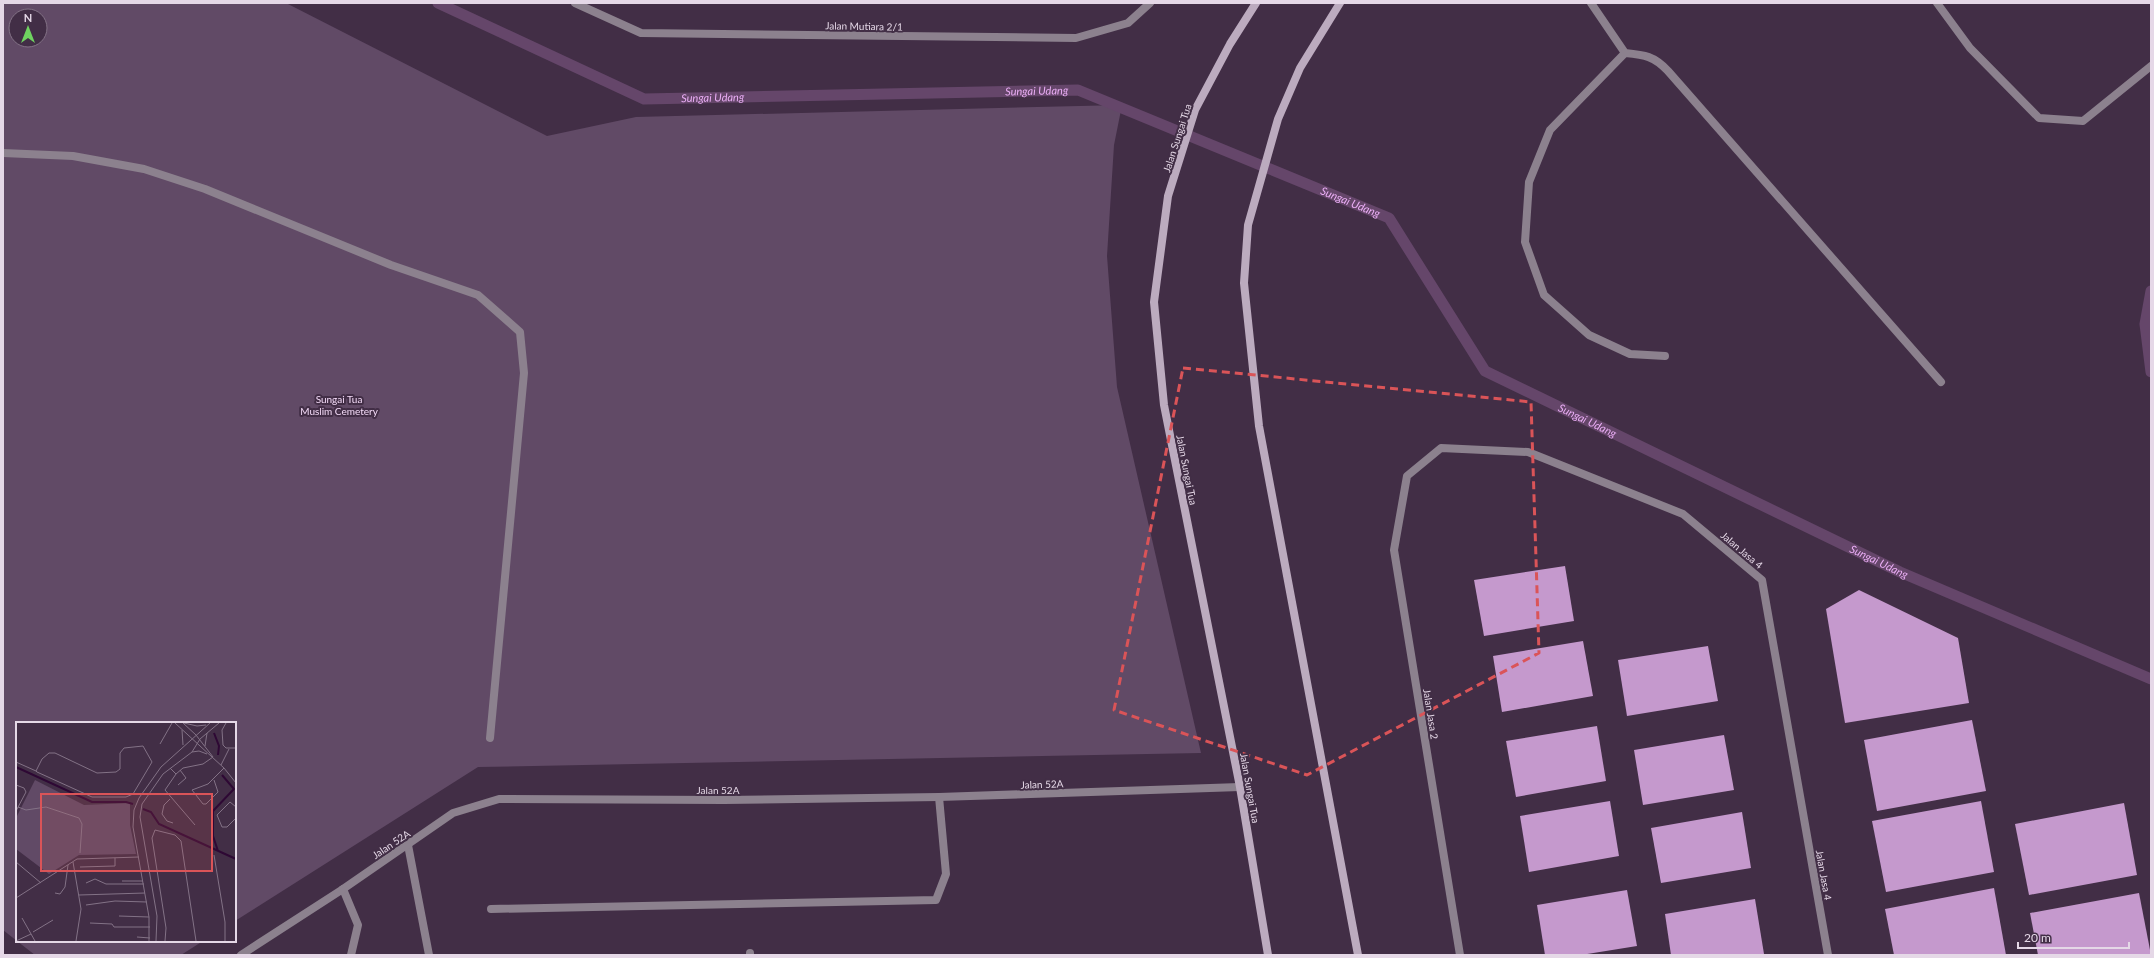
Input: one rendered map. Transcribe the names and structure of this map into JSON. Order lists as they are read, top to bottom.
{
  "streets": {
    "main road": ["Jalan Sungai Tua"],
    "street": [
      "Jalan Mutiara 2/1",
      "Jalan Jasa 4",
      "Jalan Jasa 2",
      "Jalan 52A"
    ]
  },
  "crossings": [
    ["Jalan Sungai Tua", "Jalan 52A"],
    ["Jalan Jasa 4", "Jalan Jasa 2"]
  ],
  "water": ["Sungai Udang"],
  "parks": ["Sungai Tua Muslim Cemetery"],
  "scale_bar": "20 m",
  "north": "top"
}
